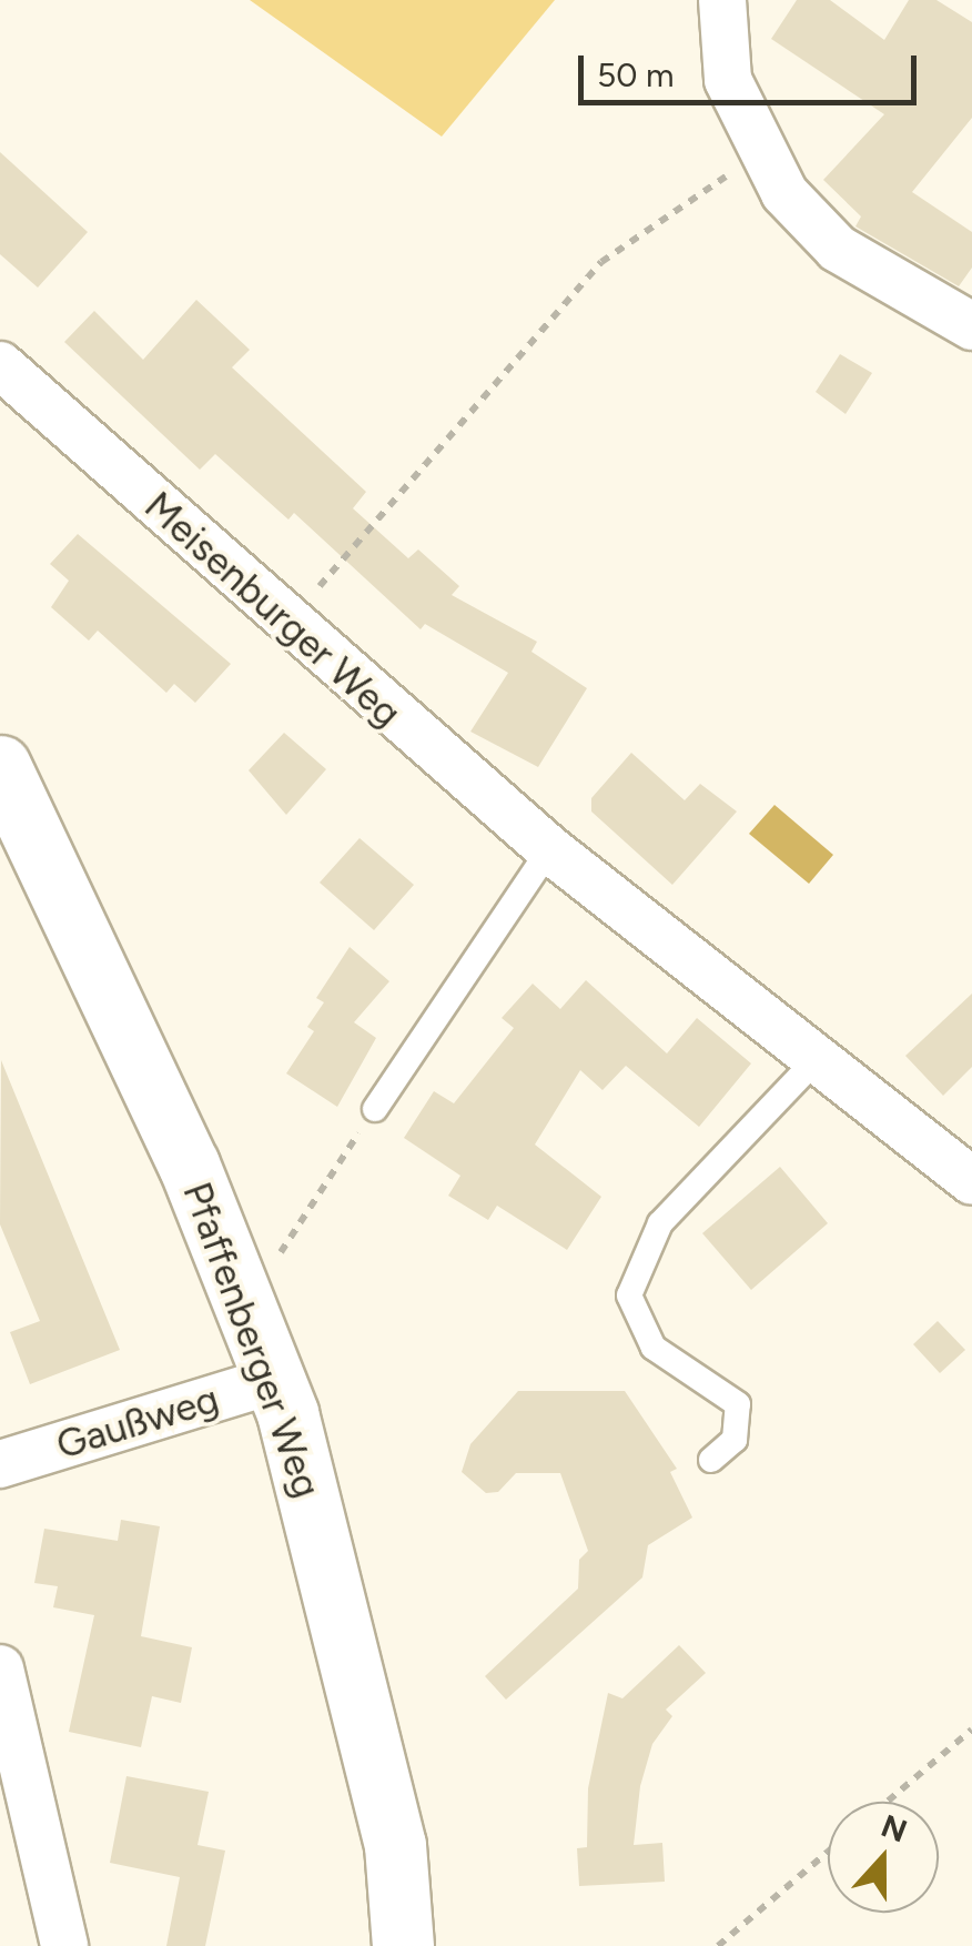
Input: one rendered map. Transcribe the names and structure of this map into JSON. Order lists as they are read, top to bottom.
{
  "streets": {
    "main road": ["Pfaffenberger Weg"],
    "street": ["Meisenburger Weg", "Gaußweg"]
  },
  "crossings": [
    ["Pfaffenberger Weg", "Gaußweg"]
  ],
  "scale_bar": "50 m",
  "north": "top"
}
